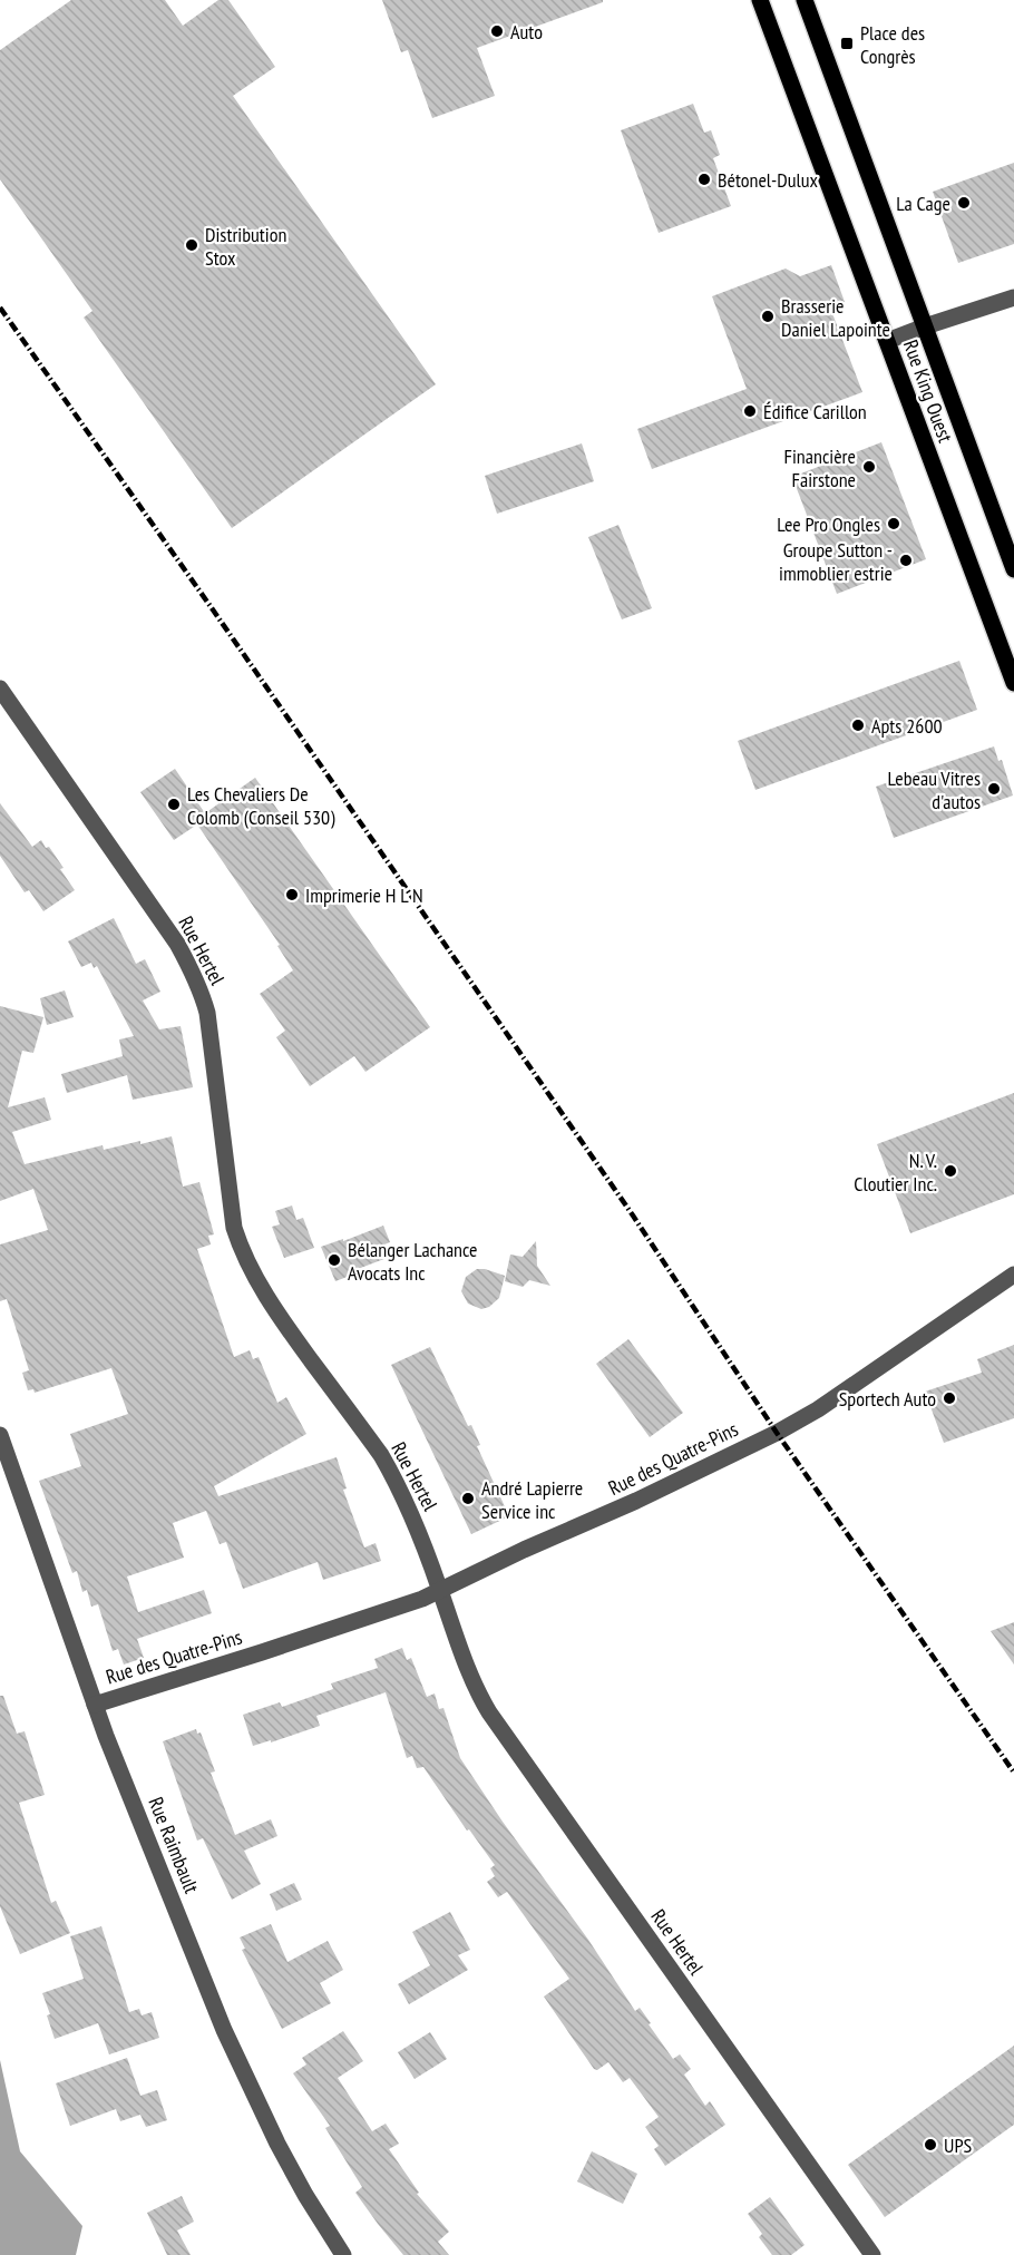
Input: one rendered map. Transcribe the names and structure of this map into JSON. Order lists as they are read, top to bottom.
{
  "streets": {
    "main road": ["Rue King Ouest"],
    "street": ["Rue Hertel", "Rue des Quatre-Pins", "Rue Raimbault"]
  },
  "crossings": [
    ["Rue Hertel", "Rue des Quatre-Pins"],
    ["Rue des Quatre-Pins", "Rue Raimbault"]
  ],
  "places": {
    "other": [
      "Auto",
      "Bétonel-Dulux",
      "La Cage",
      "Distribution Stox",
      "Brasserie Daniel Lapointe",
      "Édifice Carillon",
      "Financière Fairstone",
      "Lee Pro Ongles",
      "Groupe Sutton - immoblier estrie",
      "Apts 2600",
      "Lebeau Vitres d'autos",
      "Les Chevaliers De Colomb (Conseil 530)",
      "Imprimerie H L N",
      "N. V. Cloutier Inc.",
      "Bélanger Lachance Avocats Inc",
      "Sportech Auto",
      "André Lapierre Service inc",
      "UPS"
    ],
    "transit": ["Place des Congrès"]
  }
}
